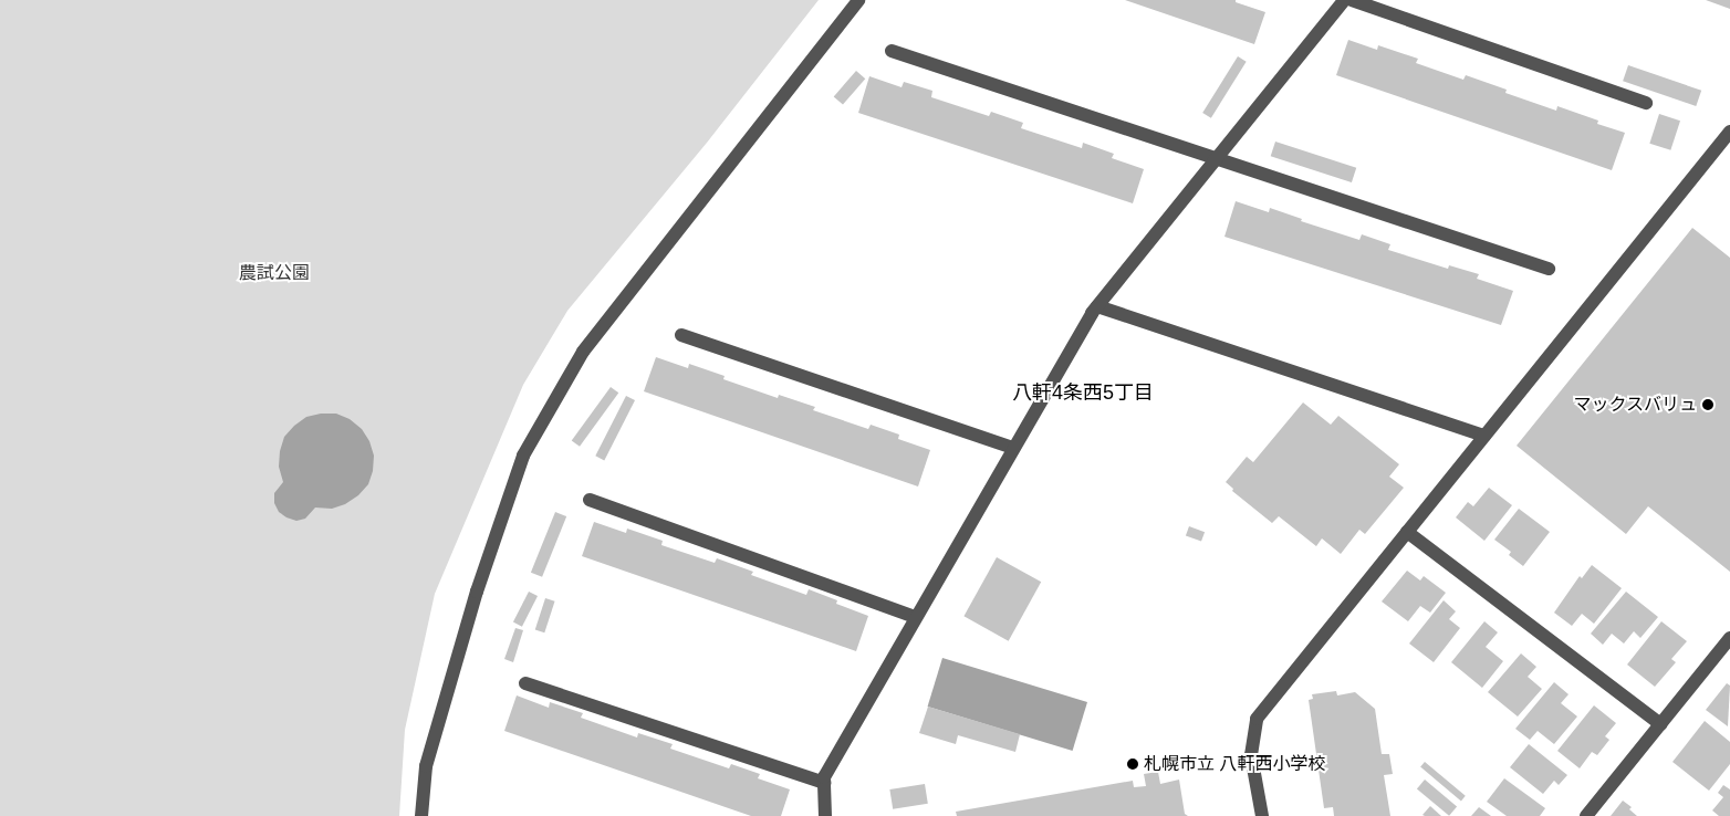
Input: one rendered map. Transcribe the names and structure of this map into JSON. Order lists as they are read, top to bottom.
{
  "districts": ["八軒4条西5丁目"],
  "parks": ["農試公園"],
  "places": ["マックスバリュ", "札幌市立 八軒西小学校"]
}
